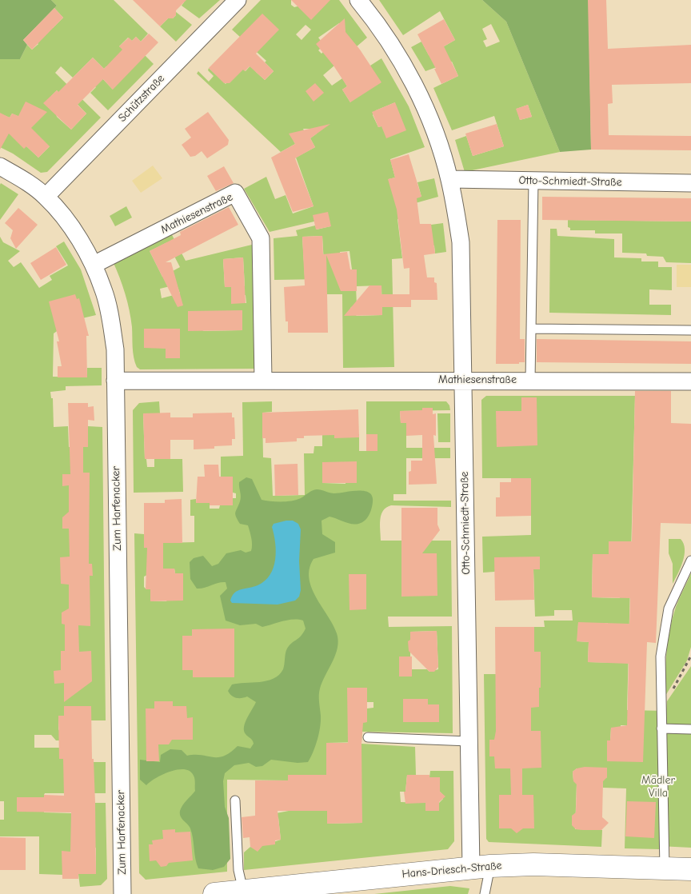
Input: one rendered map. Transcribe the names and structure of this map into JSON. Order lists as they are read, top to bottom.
{
  "streets": {
    "main road": ["Hans-Driesch-Straße"],
    "street": [
      "Schützstraße",
      "Otto-Schmiedt-Straße",
      "Mathiesenstraße",
      "Zum Harfenacker"
    ]
  },
  "crossings": [
    ["Schützstraße", "Zum Harfenacker"],
    ["Otto-Schmiedt-Straße", "Mathiesenstraße"],
    ["Otto-Schmiedt-Straße", "Hans-Driesch-Straße"],
    ["Mathiesenstraße", "Zum Harfenacker"]
  ],
  "parks": ["Mädler Villa"]
}
